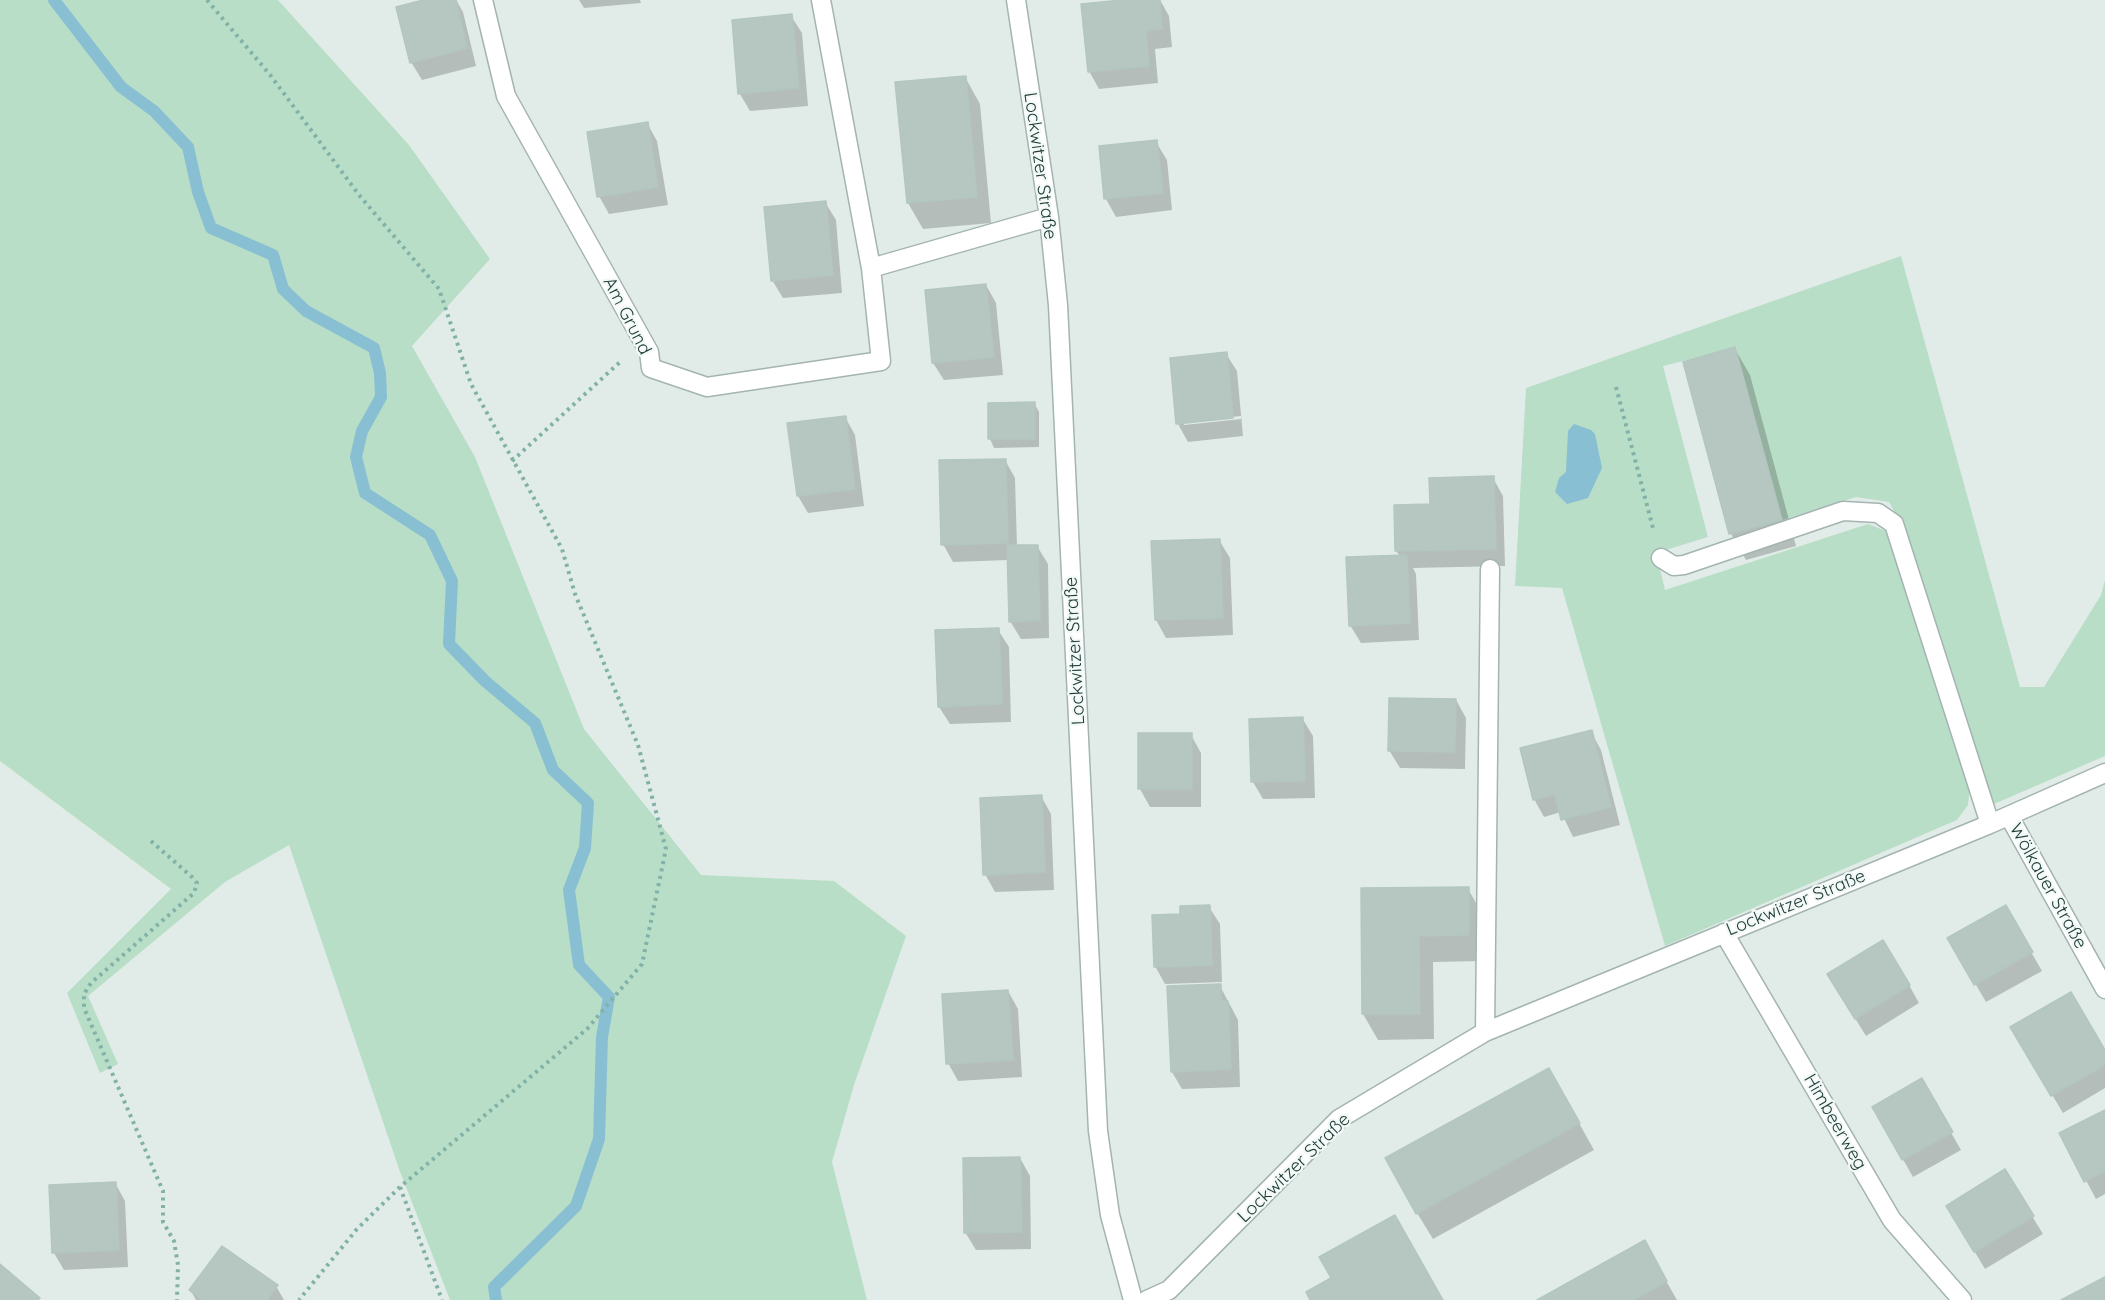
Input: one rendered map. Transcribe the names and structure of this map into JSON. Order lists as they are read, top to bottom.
{
  "streets": {
    "street": [
      "Lockwitzer Straße",
      "Am Grund",
      "Wölkauer Straße",
      "Himbeerweg"
    ]
  },
  "crossings": [
    ["Lockwitzer Straße", "Wölkauer Straße"],
    ["Lockwitzer Straße", "Himbeerweg"]
  ]
}
